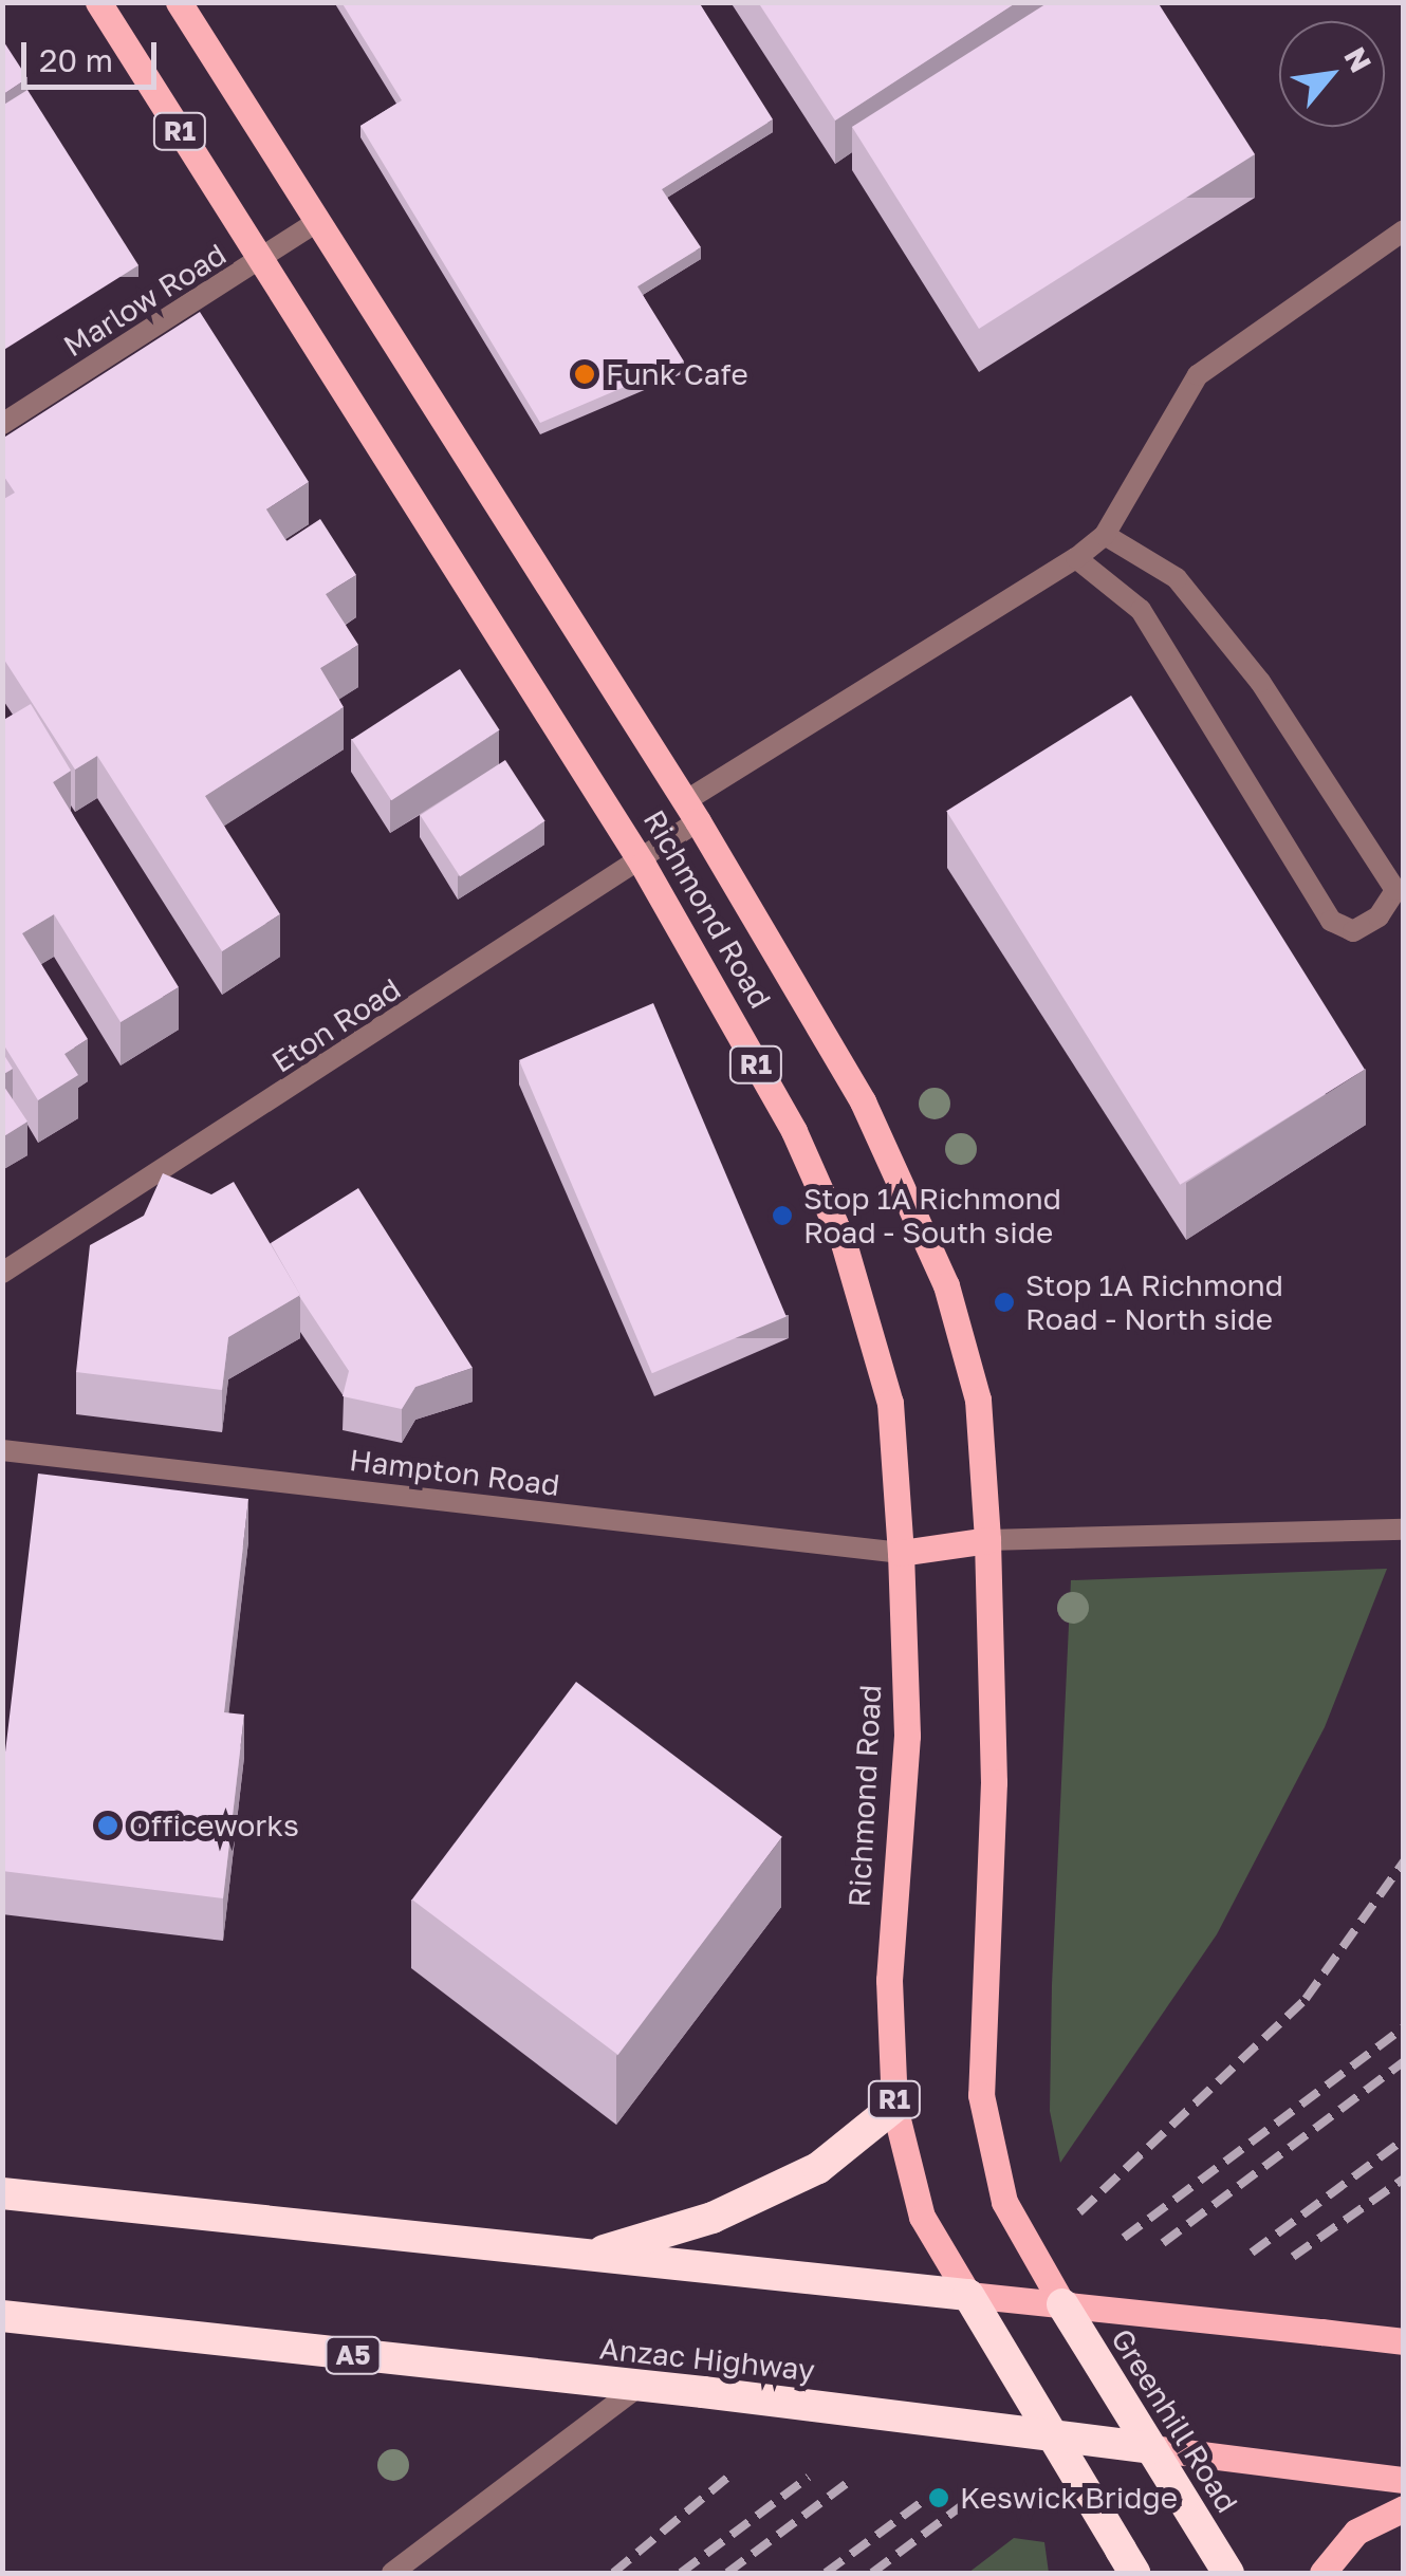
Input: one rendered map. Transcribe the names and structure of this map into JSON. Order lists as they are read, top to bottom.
{
  "streets": {
    "highway": [
      "R1",
      "Richmond Road",
      "A5",
      "Anzac Highway",
      "Greenhill Road"
    ],
    "street": ["Marlow Road", "Eton Road", "Hampton Road"]
  },
  "crossings": [
    ["R1", "Richmond Road"],
    ["R1", "Anzac Highway"],
    ["Marlow Road", "Richmond Road"],
    ["Richmond Road", "Eton Road"],
    ["Richmond Road", "Hampton Road"],
    ["Richmond Road", "Anzac Highway"],
    ["Richmond Road", "Greenhill Road"],
    ["Anzac Highway", "Greenhill Road"]
  ],
  "places": [
    "Funk Cafe",
    "Stop 1A Richmond Road - South side",
    "Stop 1A Richmond Road - North side",
    "Officeworks",
    "Keswick Bridge"
  ],
  "scale_bar": "20 m",
  "north": "top right"
}
